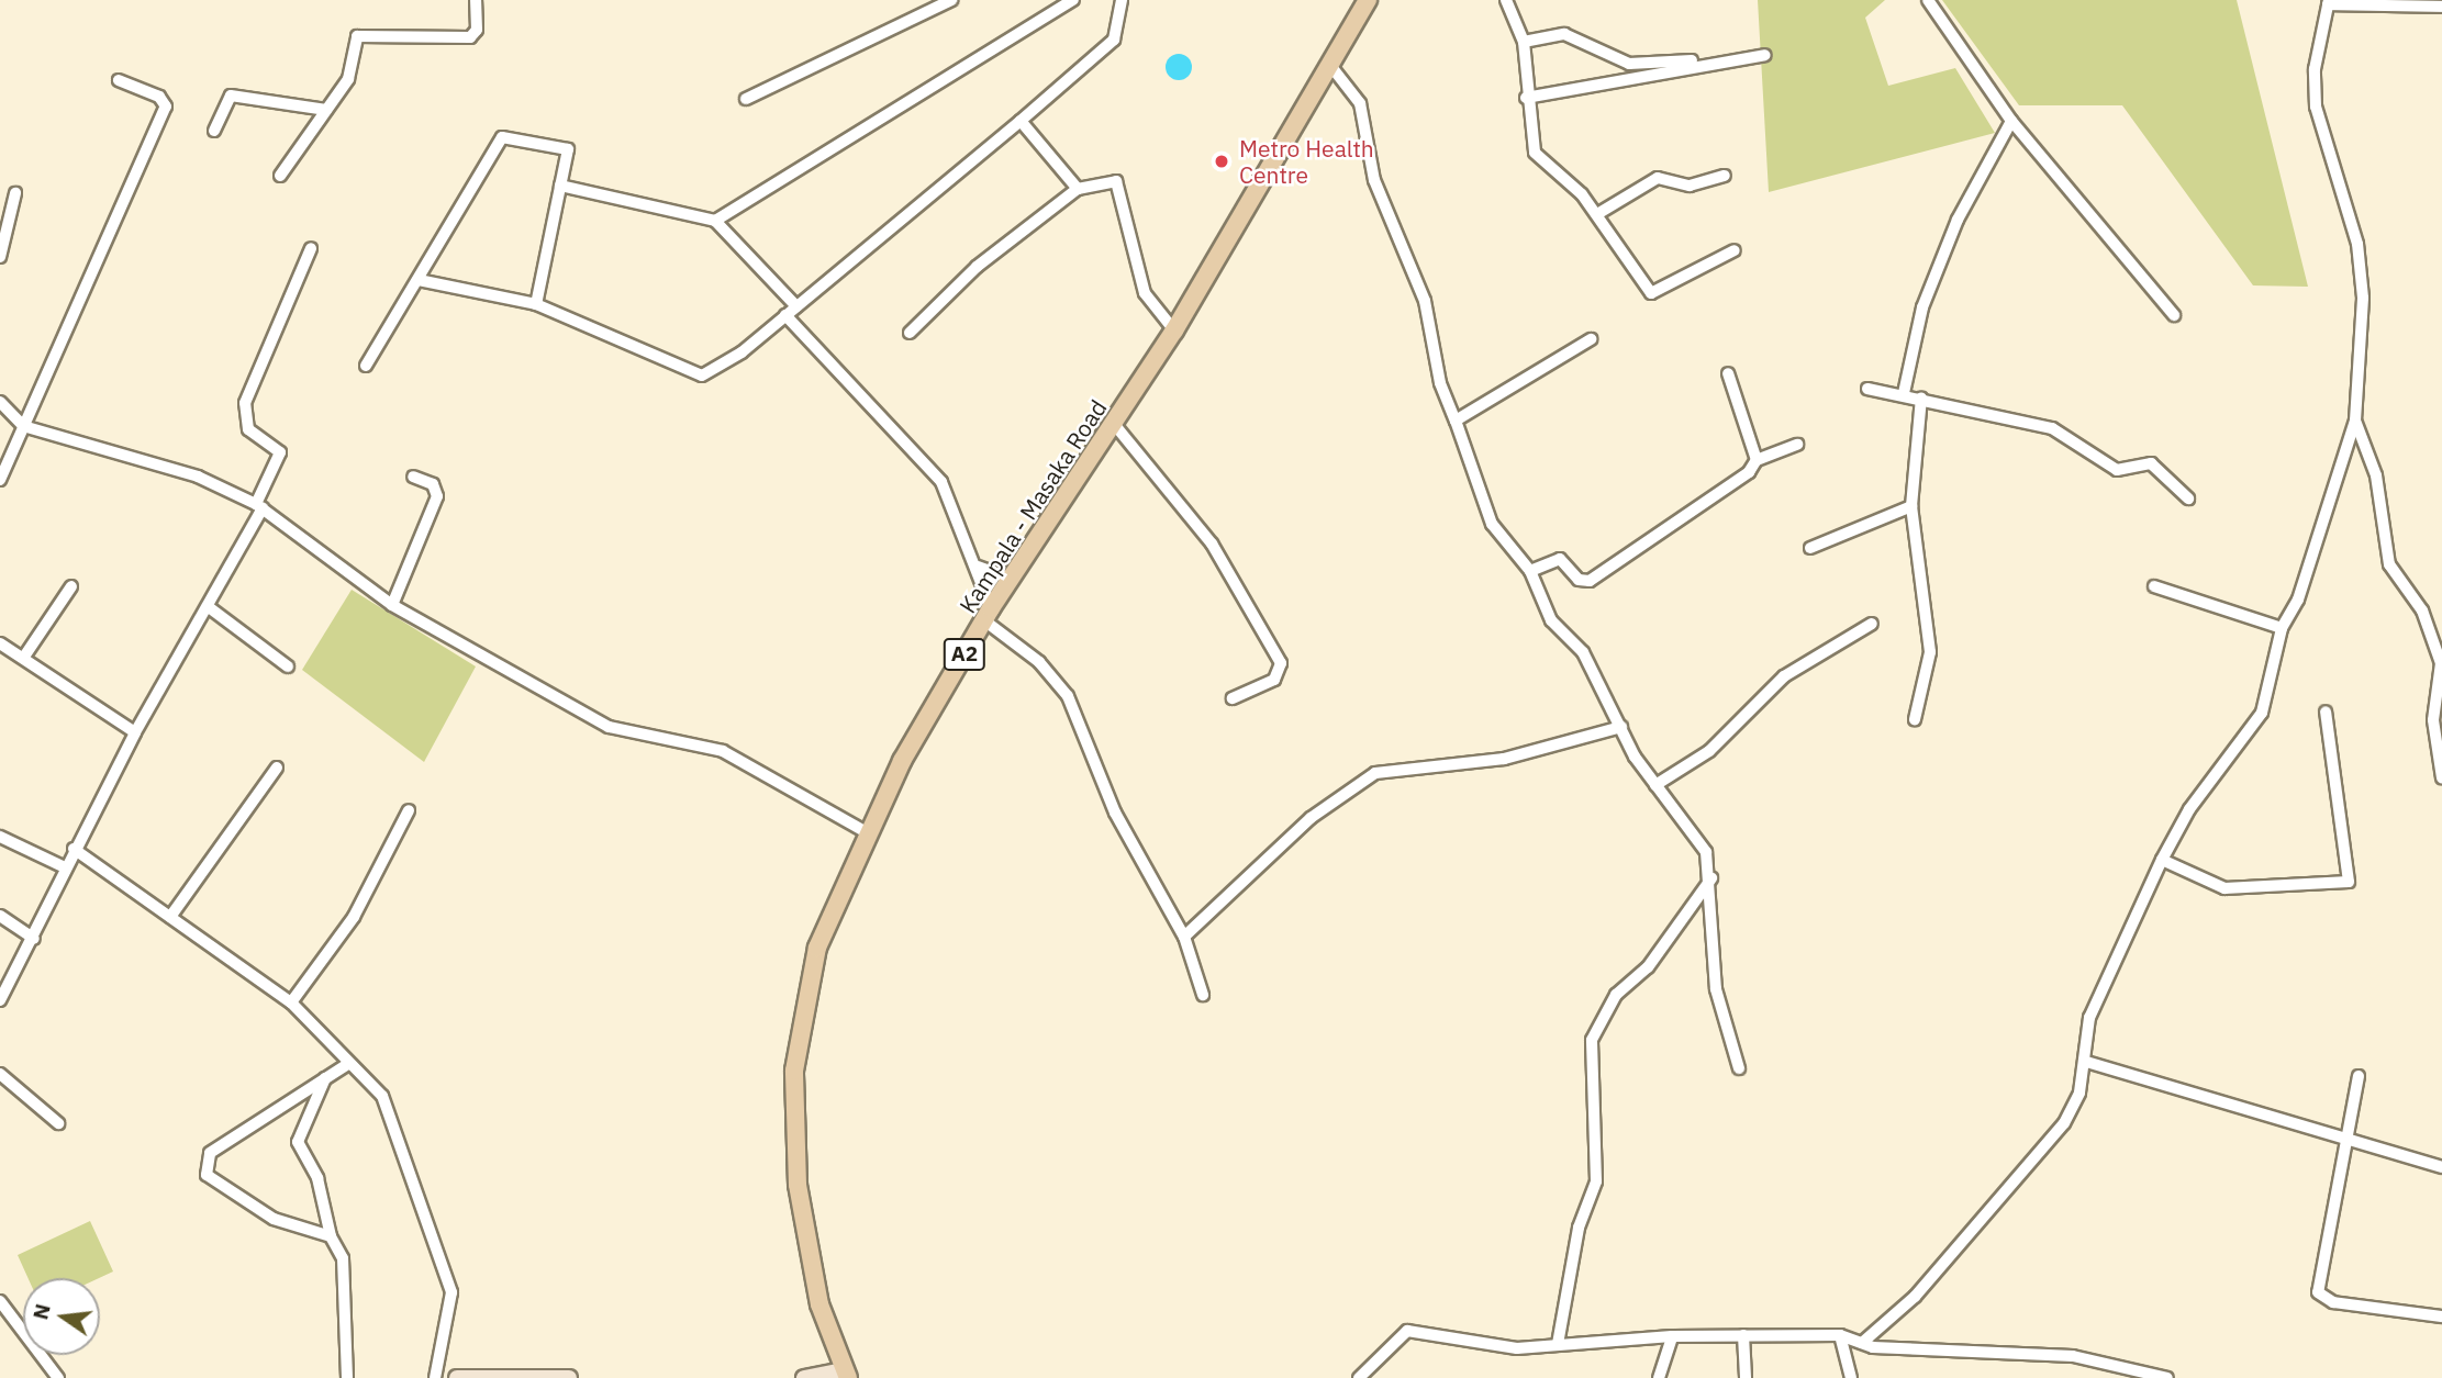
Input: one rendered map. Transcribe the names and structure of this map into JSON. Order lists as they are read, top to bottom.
{
  "streets": {
    "main road": ["Kampala - Masaka Road", "A2"]
  },
  "places": ["Metro Health Centre"],
  "north": "left"
}
